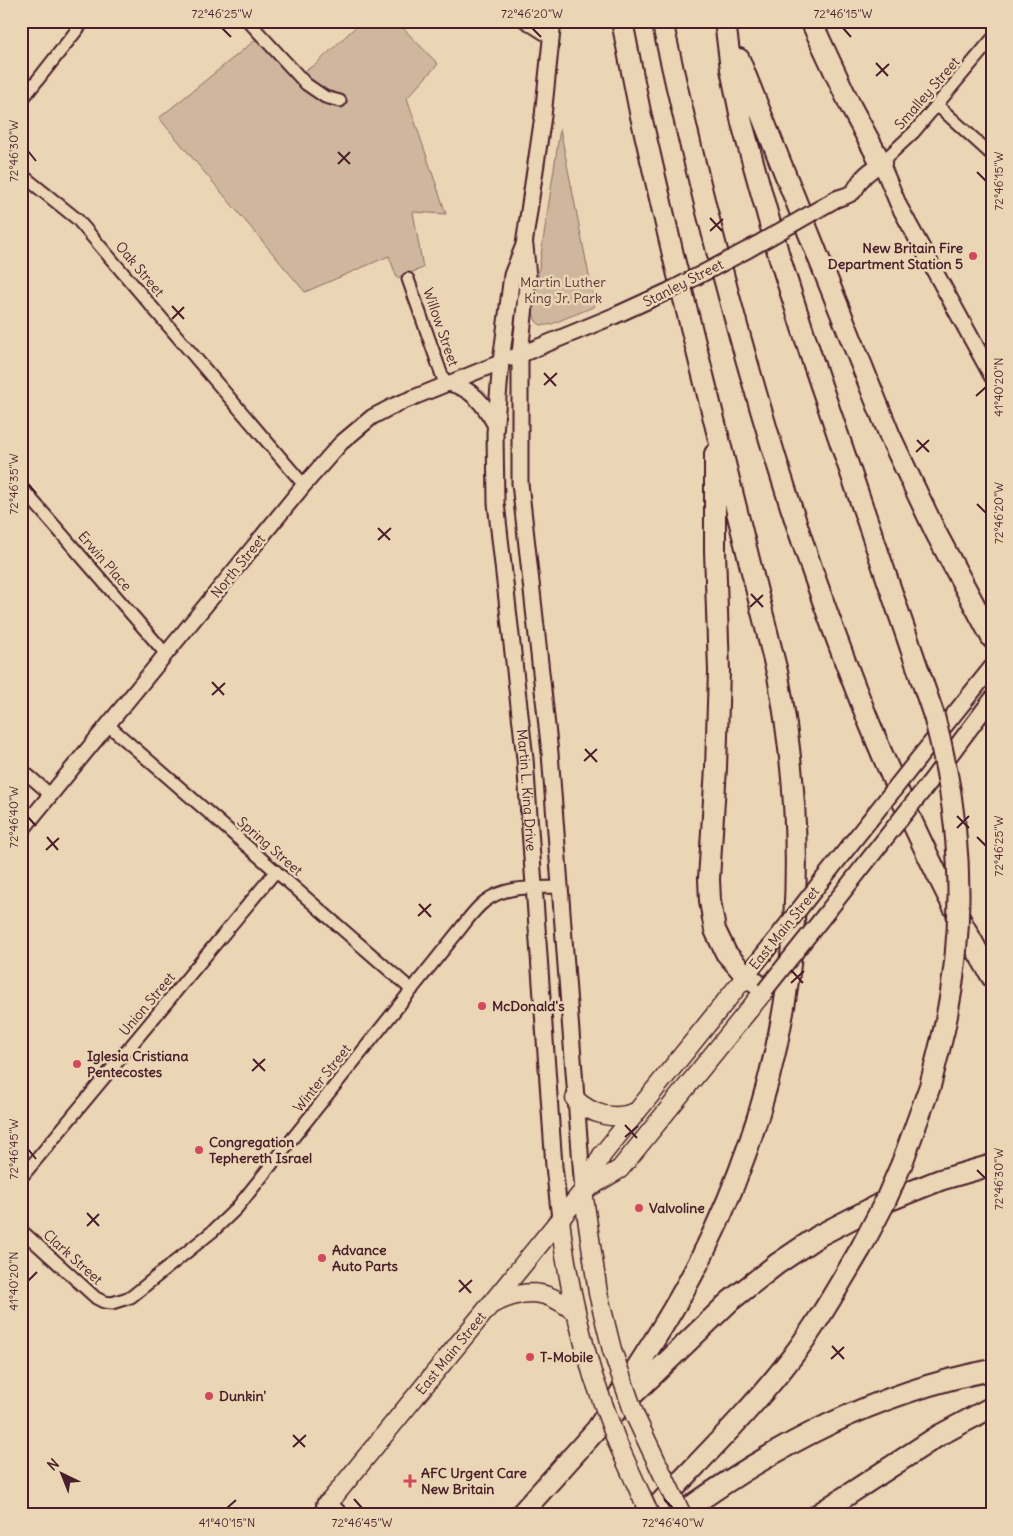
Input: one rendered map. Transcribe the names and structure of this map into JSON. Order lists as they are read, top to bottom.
{
  "streets": {
    "main road": ["Stanley Street", "Martin L. King Drive", "East Main Street"],
    "street": [
      "Smalley Street",
      "Oak Street",
      "Willow Street",
      "Erwin Place",
      "North Street",
      "Spring Street",
      "Union Street",
      "Winter Street",
      "Clark Street"
    ]
  },
  "crossings": [
    ["Smalley Street", "Stanley Street"],
    ["Oak Street", "North Street"],
    ["Stanley Street", "North Street"],
    ["Stanley Street", "Martin L. King Drive"],
    ["Willow Street", "North Street"],
    ["Erwin Place", "North Street"],
    ["North Street", "Martin L. King Drive"],
    ["North Street", "Spring Street"],
    ["Martin L. King Drive", "East Main Street"],
    ["Martin L. King Drive", "Winter Street"],
    ["Spring Street", "Union Street"],
    ["Spring Street", "Winter Street"],
    ["Winter Street", "Clark Street"]
  ],
  "parks": ["Martin Luther King Jr. Park"],
  "places": {
    "other": [
      "New Britain Fire Department Station 5",
      "McDonald's",
      "Iglesia Cristiana Pentecostes",
      "Congregation Tephereth Israel",
      "Valvoline",
      "Advance Auto Parts",
      "T-Mobile",
      "Dunkin'"
    ],
    "health": ["AFC Urgent Care New Britain"]
  },
  "north": "top left",
  "coordinates": [
    "72°46'25\"W",
    "72°46'20\"W",
    "72°46'15\"W",
    "72°46'30\"W",
    "41°40'20\"N",
    "72°46'35\"W",
    "72°46'40\"W",
    "72°46'45\"W",
    "41°40'15\"N"
  ]
}
